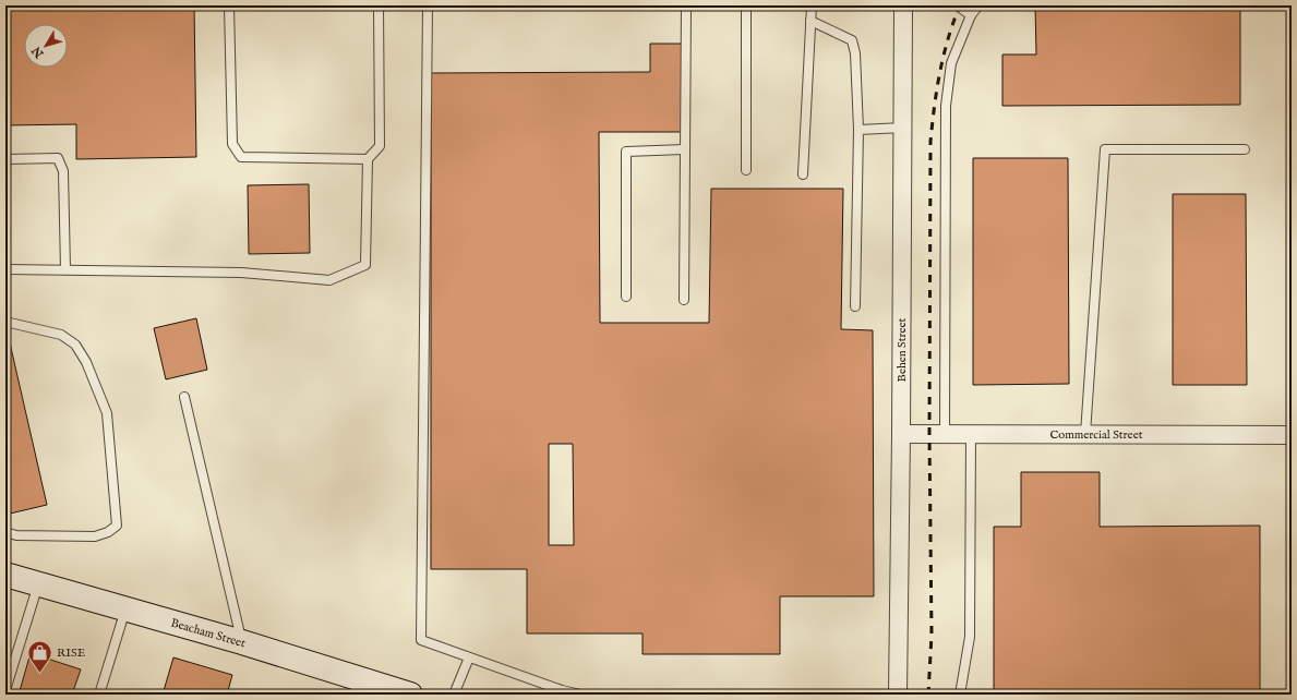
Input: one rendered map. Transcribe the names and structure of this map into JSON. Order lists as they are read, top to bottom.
{
  "streets": {
    "main road": ["Beacham Street"],
    "street": ["Behen Street", "Commercial Street"]
  },
  "crossings": [
    ["Behen Street", "Commercial Street"]
  ],
  "places": {
    "shop": ["RISE"]
  },
  "north": "bottom left"
}
